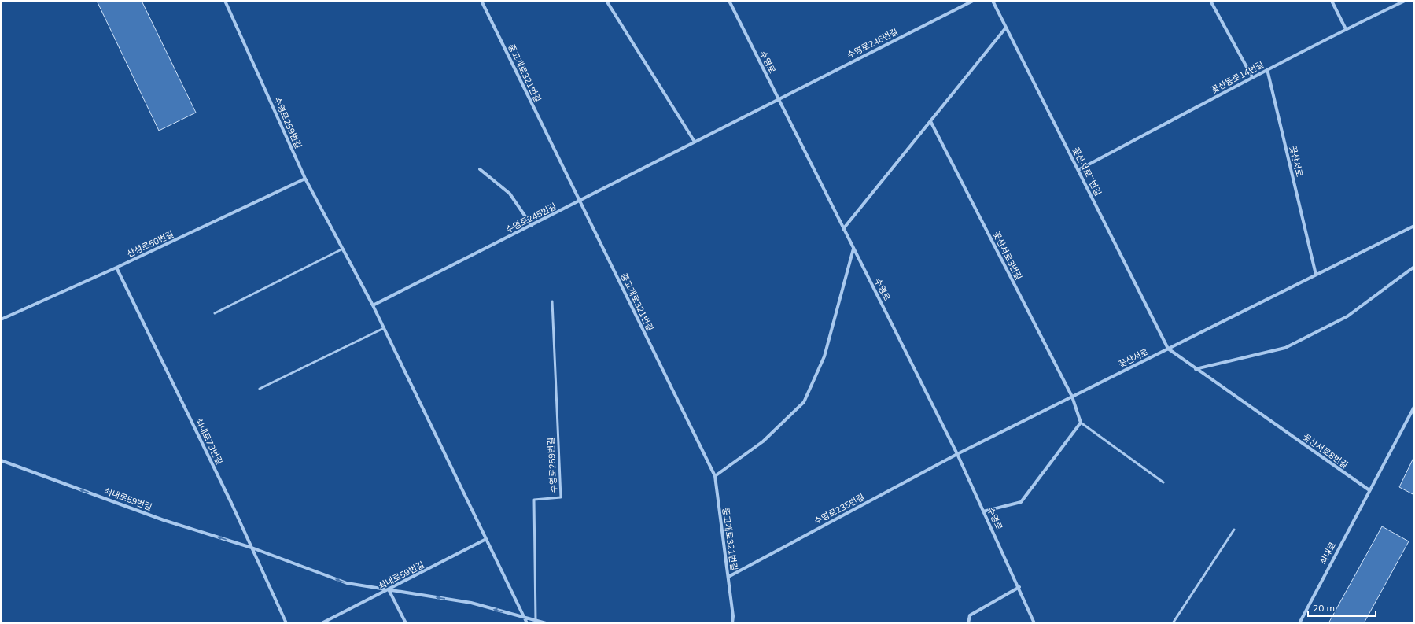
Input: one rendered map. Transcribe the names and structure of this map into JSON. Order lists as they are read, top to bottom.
{
  "streets": {
    "street": [
      "수영로246번길",
      "수영로",
      "중고개로321번길",
      "꽃산동로14번길",
      "수영로259번길",
      "꽃산서로",
      "꽃산서로7번길",
      "수영로245번길",
      "산성로50번길",
      "꽃산서로3번길",
      "쇠내로73번길",
      "꽃산서로8번길",
      "쇠내로59번길",
      "수영로235번길",
      "쇠내로"
    ]
  },
  "crossings": [
    ["수영로246번길", "수영로"],
    ["수영로246번길", "수영로245번길"],
    ["수영로", "꽃산서로"],
    ["수영로", "수영로245번길"],
    ["수영로", "수영로235번길"],
    ["중고개로321번길", "수영로245번길"],
    ["중고개로321번길", "수영로235번길"],
    ["꽃산동로14번길", "꽃산서로"],
    ["꽃산동로14번길", "꽃산서로7번길"],
    ["수영로259번길", "수영로245번길"],
    ["수영로259번길", "산성로50번길"],
    ["수영로259번길", "쇠내로59번길"],
    ["꽃산서로", "꽃산서로7번길"],
    ["꽃산서로", "꽃산서로3번길"],
    ["꽃산서로", "꽃산서로8번길"],
    ["꽃산서로", "수영로235번길"],
    ["꽃산서로7번길", "꽃산서로8번길"],
    ["산성로50번길", "쇠내로73번길"],
    ["쇠내로73번길", "쇠내로59번길"],
    ["꽃산서로8번길", "쇠내로"]
  ],
  "one_way": ["쇠내로59번길"],
  "scale_bar": "20 m"
}
